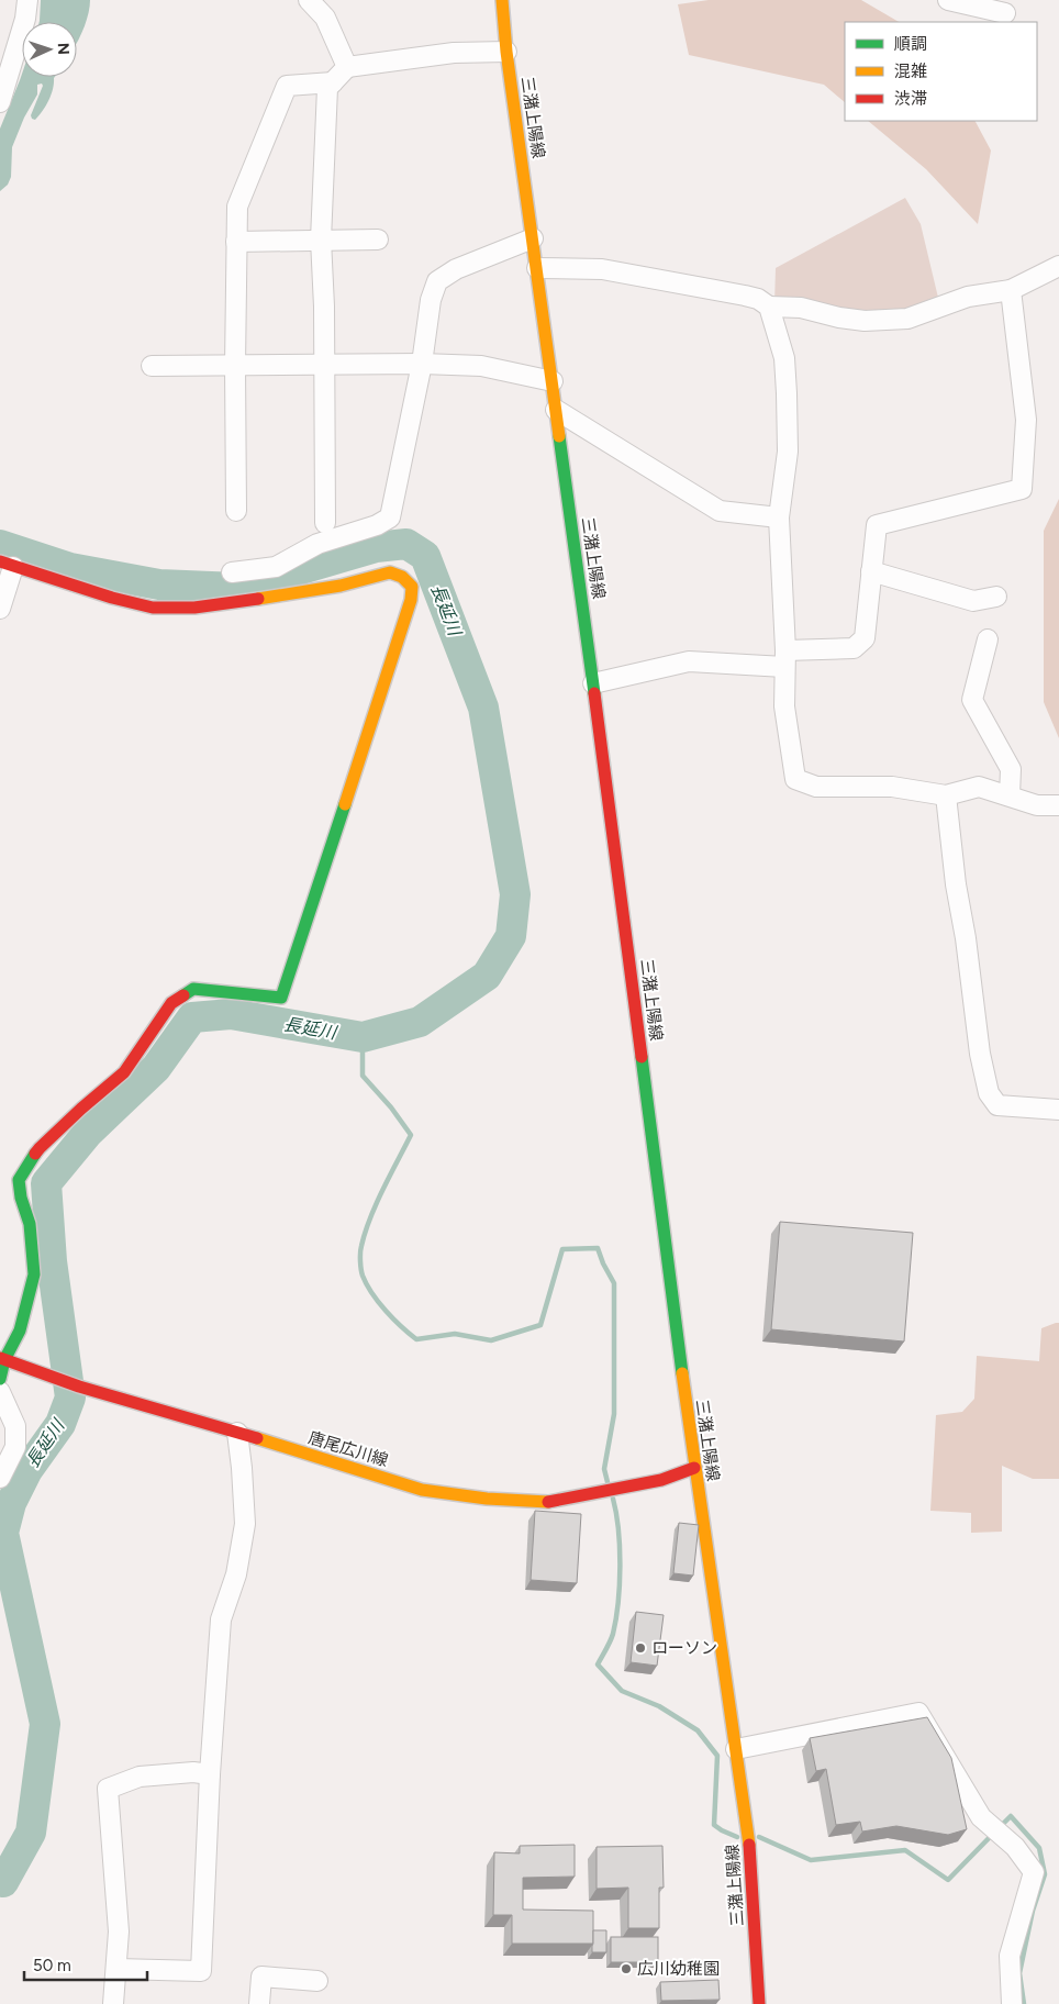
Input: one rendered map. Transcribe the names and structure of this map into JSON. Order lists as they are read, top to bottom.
{
  "streets": {
    "main road": ["三潴上陽線", "唐尾広川線"]
  },
  "crossings": [
    ["三潴上陽線", "唐尾広川線"]
  ],
  "water": ["長延川"],
  "places": ["ローソン", "広川幼稚園"],
  "legend": ["順調", "混雑", "渋滞"],
  "scale_bar": "50 m",
  "north": "right"
}
